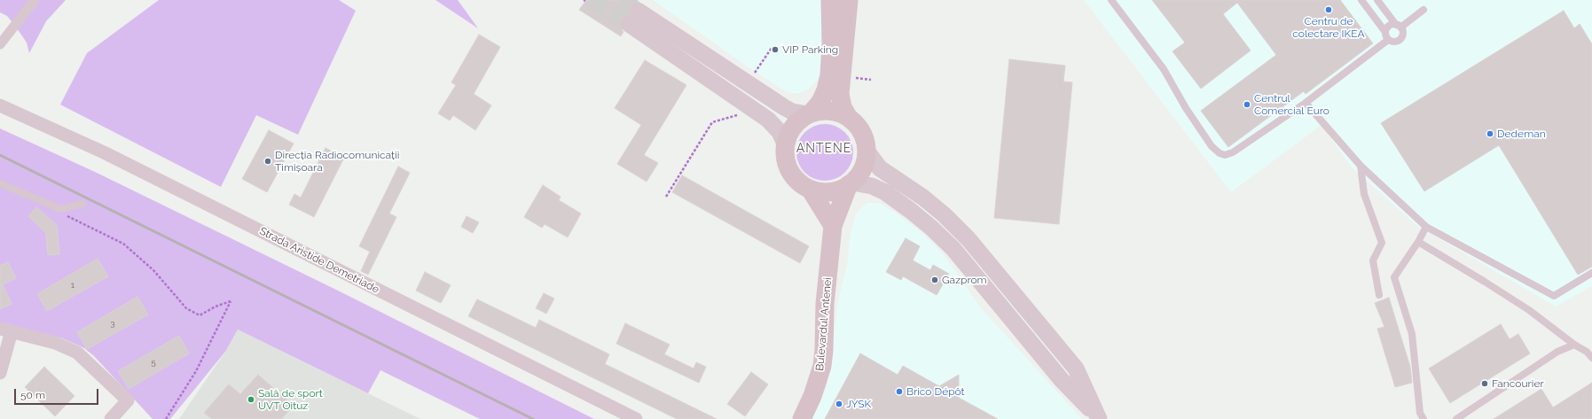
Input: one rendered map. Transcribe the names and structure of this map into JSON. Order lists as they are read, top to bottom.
{
  "streets": {
    "main road": ["Bulevardul Antenei"],
    "street": ["Strada Aristide Demetriade"]
  },
  "districts": ["ANTENE"],
  "places": [
    "Centru de colectare IKEA",
    "VIP Parking",
    "Centrul Comercial Euro",
    "Dedeman",
    "Direcția Radiocomunicații Timișoara",
    "Gazprom",
    "Fancourier",
    "Brico Dépôt",
    "Sală de sport UVT Oituz",
    "JYSK"
  ],
  "house_numbers": ["1", "3", "5"],
  "scale_bar": "50 m"
}
